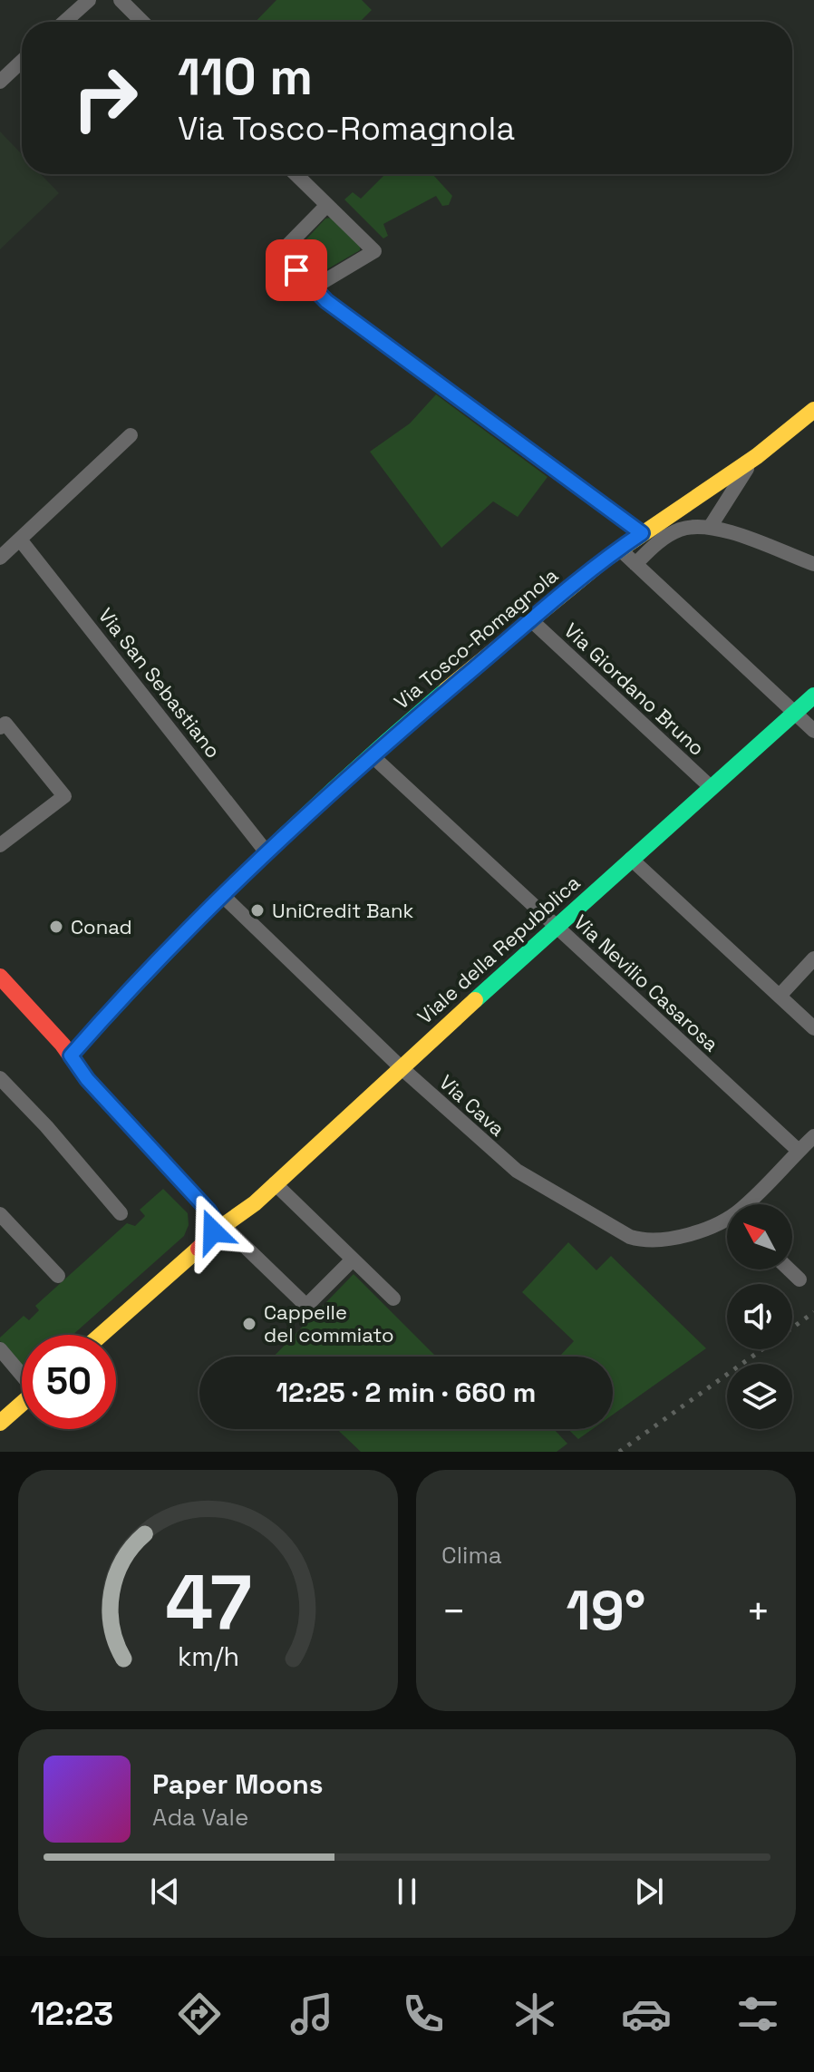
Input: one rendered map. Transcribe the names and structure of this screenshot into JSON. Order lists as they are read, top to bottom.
{
  "streets": {
    "main road": ["Via Tosco-Romagnola", "Viale della Repubblica"],
    "street": [
      "Via San Sebastiano",
      "Via Giordano Bruno",
      "Via Nevilio Casarosa",
      "Via Cava"
    ]
  },
  "crossings": [
    ["Via Tosco-Romagnola", "Via San Sebastiano"],
    ["Via Tosco-Romagnola", "Via Giordano Bruno"],
    ["Via Tosco-Romagnola", "Via Nevilio Casarosa"],
    ["Via Tosco-Romagnola", "Via Cava"],
    ["Via Giordano Bruno", "Viale della Repubblica"],
    ["Viale della Repubblica", "Via Nevilio Casarosa"],
    ["Viale della Repubblica", "Via Cava"]
  ],
  "places": ["UniCredit Bank", "Conad", "Cappelle del commiato"],
  "north": "top left",
  "page": {
    "turn": ["110 m", "Via Tosco-Romagnola"],
    "limit": "50",
    "trip": "12:25 · 2 min · 660 m",
    "tile": "Clima",
    "heat": ["−", "19°", "+"],
    "song": ["Paper Moons", "Ada Vale"],
    "tabs": "12:23",
    "gauge": ["47", "km/h"]
  }
}
